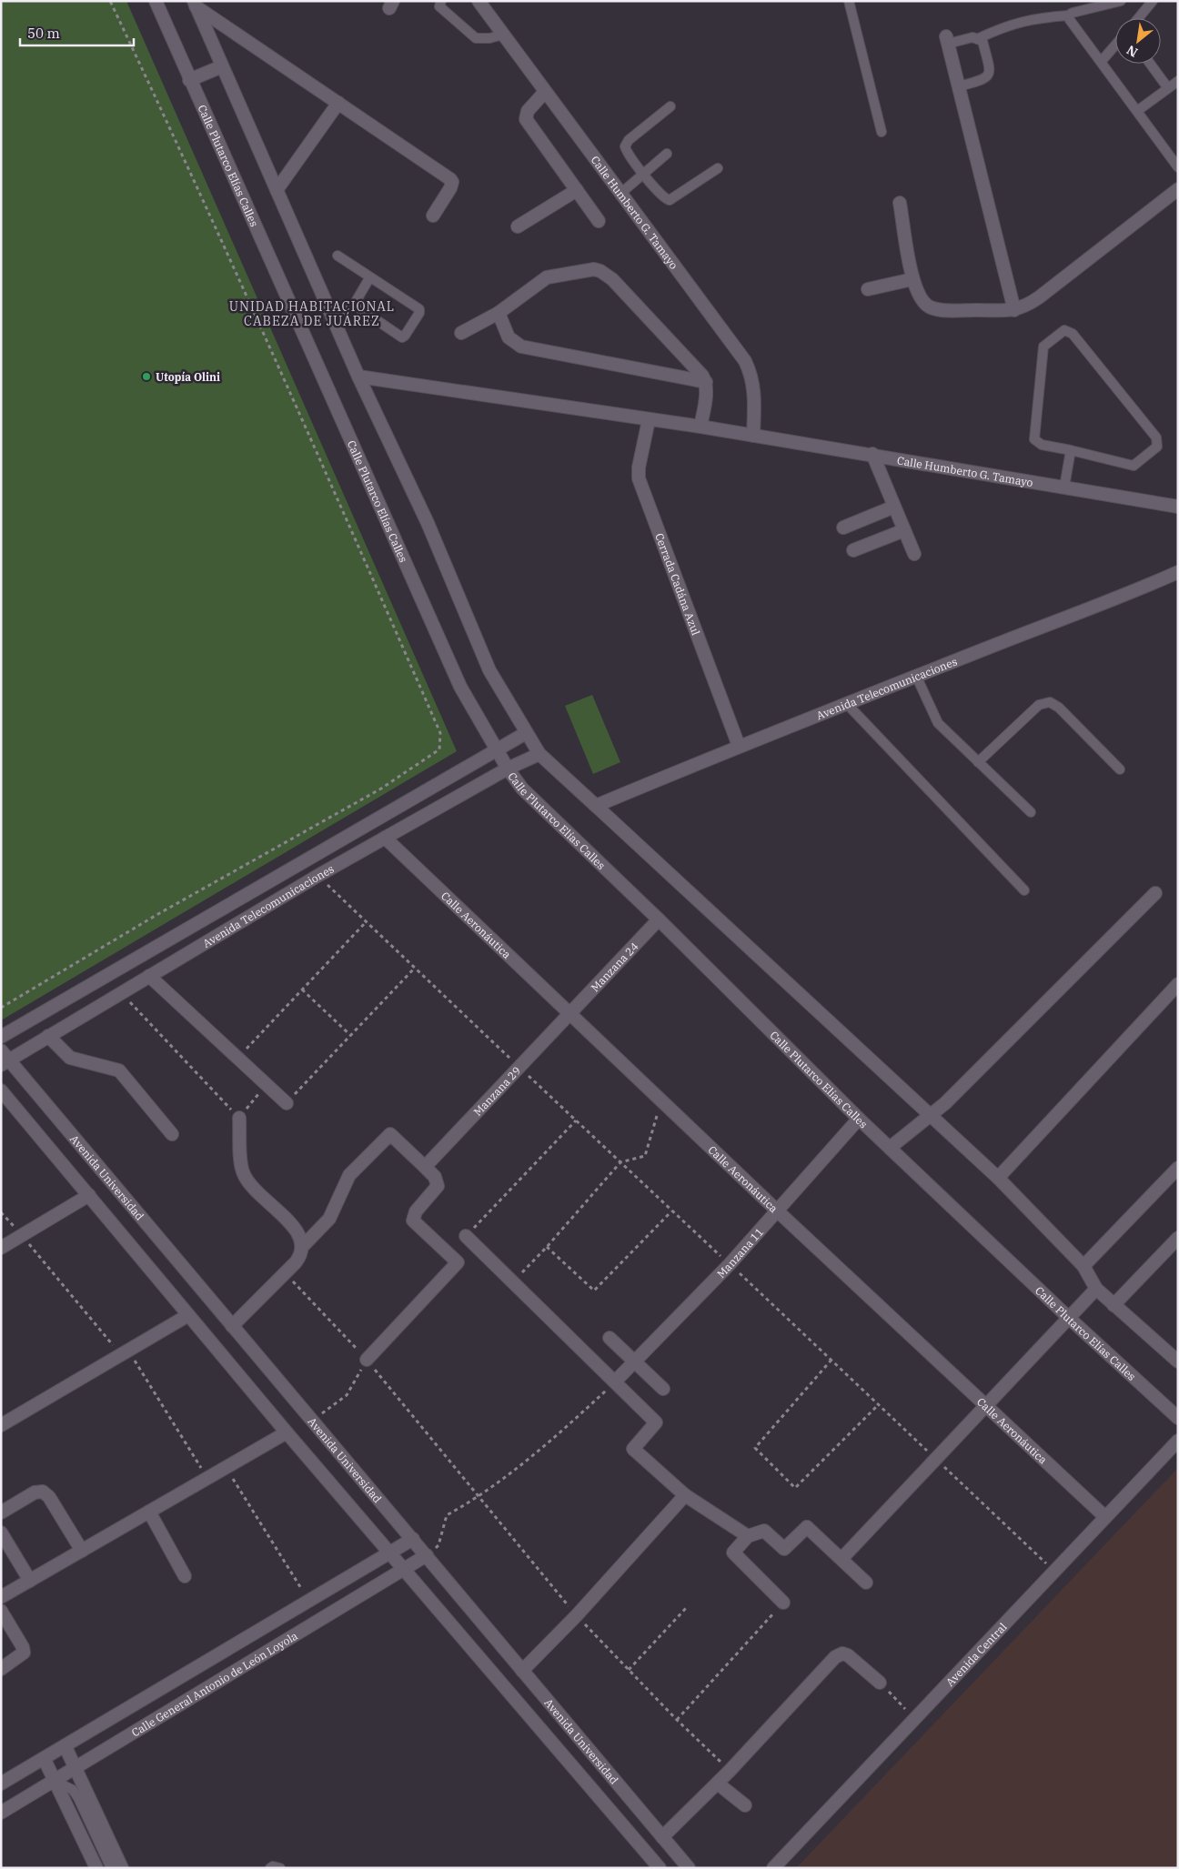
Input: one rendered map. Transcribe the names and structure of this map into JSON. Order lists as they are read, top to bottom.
{
  "streets": {
    "street": [
      "Calle Plutarco Elías Calles",
      "Calle Humberto G. Tamayo",
      "Cerrada Cadána Azul",
      "Avenida Telecomunicaciones",
      "Calle Aeronáutica",
      "Manzana 24",
      "Manzana 29",
      "Avenida Universidad",
      "Manzana 11",
      "Avenida Central",
      "Calle General Antonio de León Loyola"
    ]
  },
  "crossings": [
    ["Calle Plutarco Elías Calles", "Avenida Telecomunicaciones"],
    ["Calle Plutarco Elías Calles", "Manzana 24"],
    ["Calle Plutarco Elías Calles", "Manzana 11"],
    ["Calle Humberto G. Tamayo", "Cerrada Cadána Azul"],
    ["Cerrada Cadána Azul", "Avenida Telecomunicaciones"],
    ["Avenida Telecomunicaciones", "Calle Aeronáutica"],
    ["Avenida Telecomunicaciones", "Avenida Universidad"],
    ["Calle Aeronáutica", "Manzana 24"],
    ["Calle Aeronáutica", "Manzana 29"],
    ["Calle Aeronáutica", "Manzana 11"],
    ["Calle Aeronáutica", "Avenida Central"],
    ["Manzana 24", "Manzana 29"],
    ["Avenida Universidad", "Calle General Antonio de León Loyola"]
  ],
  "districts": ["UNIDAD HABITACIONAL CABEZA DE JUÁREZ"],
  "places": ["Utopía Olini"],
  "scale_bar": "50 m",
  "north": "bottom left"
}
